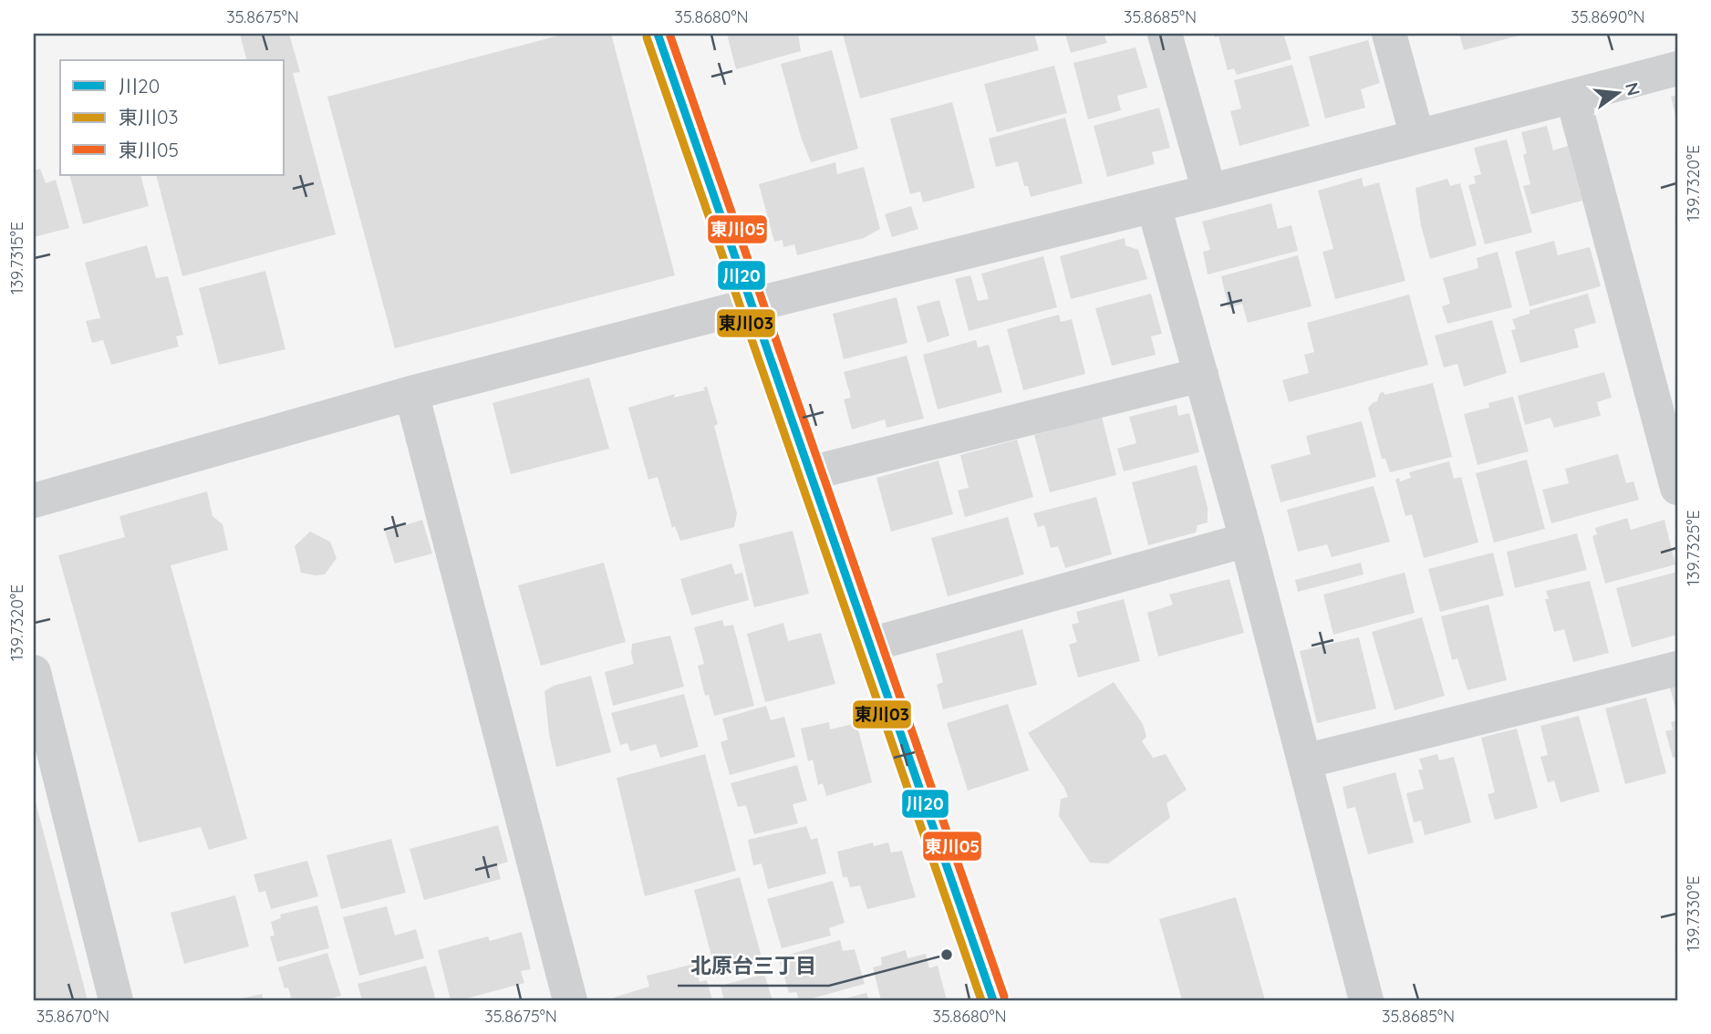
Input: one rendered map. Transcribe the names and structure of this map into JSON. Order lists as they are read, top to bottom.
{
  "places": ["北原台三丁目"],
  "lines": ["transit line 川20", "transit line 東川05", "transit line 東川03"],
  "legend": ["川20", "東川03", "東川05"],
  "north": "right",
  "coordinates": [
    "35.8675°N",
    "35.8680°N",
    "35.8685°N",
    "35.8690°N",
    "139.7320°E",
    "139.7315°E",
    "139.7325°E",
    "139.7330°E",
    "35.8670°N"
  ]
}
